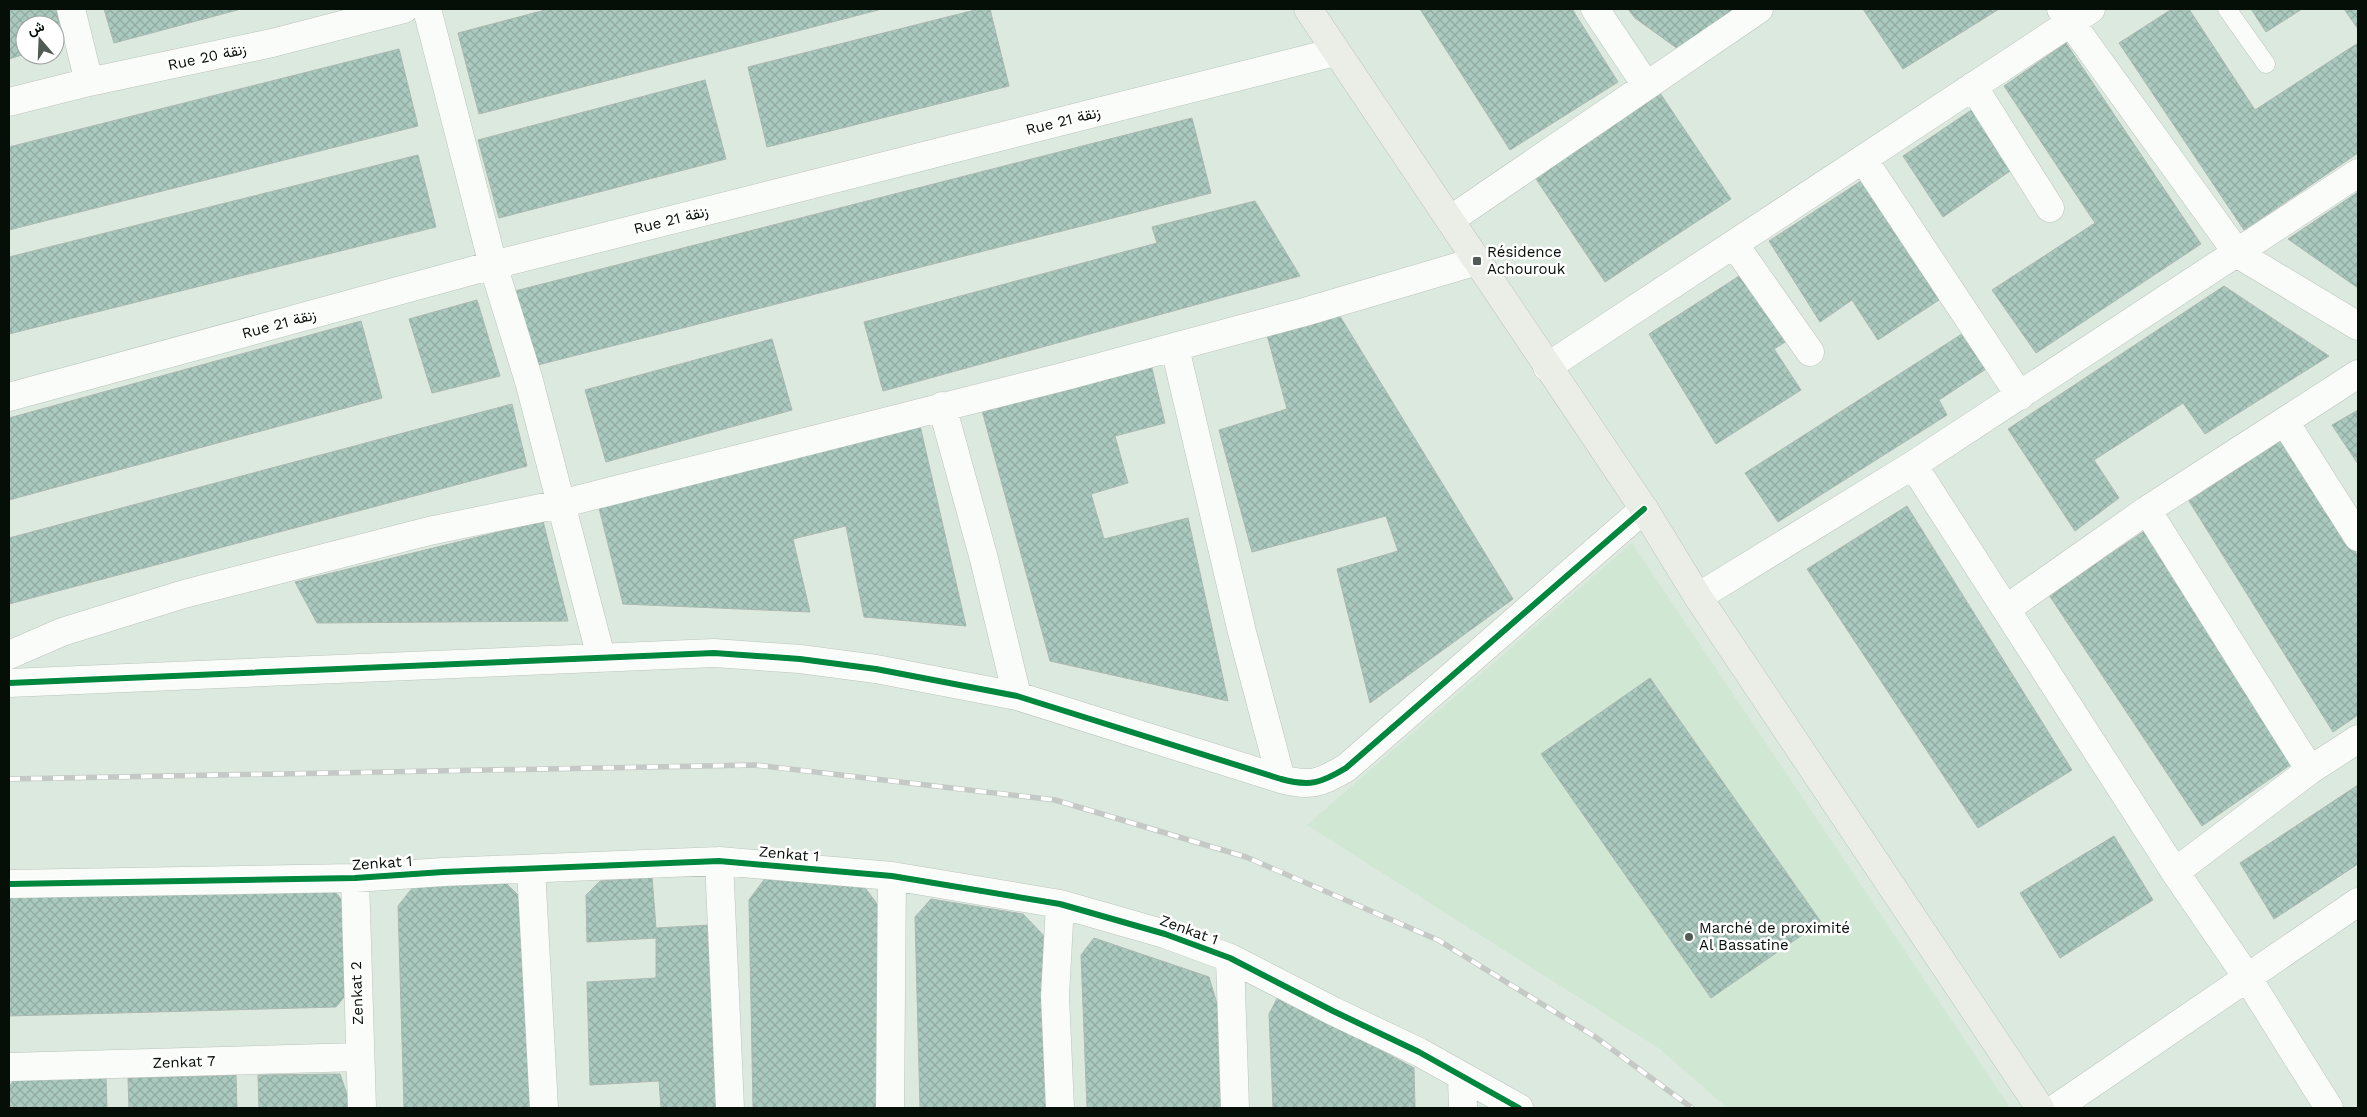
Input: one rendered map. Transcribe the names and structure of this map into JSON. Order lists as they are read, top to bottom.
{
  "streets": {
    "street": [
      "Rue 20 زنقة",
      "Rue 21 زنقة",
      "Zenkat 1",
      "Zenkat 2",
      "Zenkat 7"
    ]
  },
  "crossings": [
    ["Zenkat 1", "Zenkat 2"],
    ["Zenkat 2", "Zenkat 7"]
  ],
  "places": {
    "transit": ["Résidence Achourouk"],
    "other": ["Marché de proximité Al Bassatine"]
  },
  "north": "top"
}
